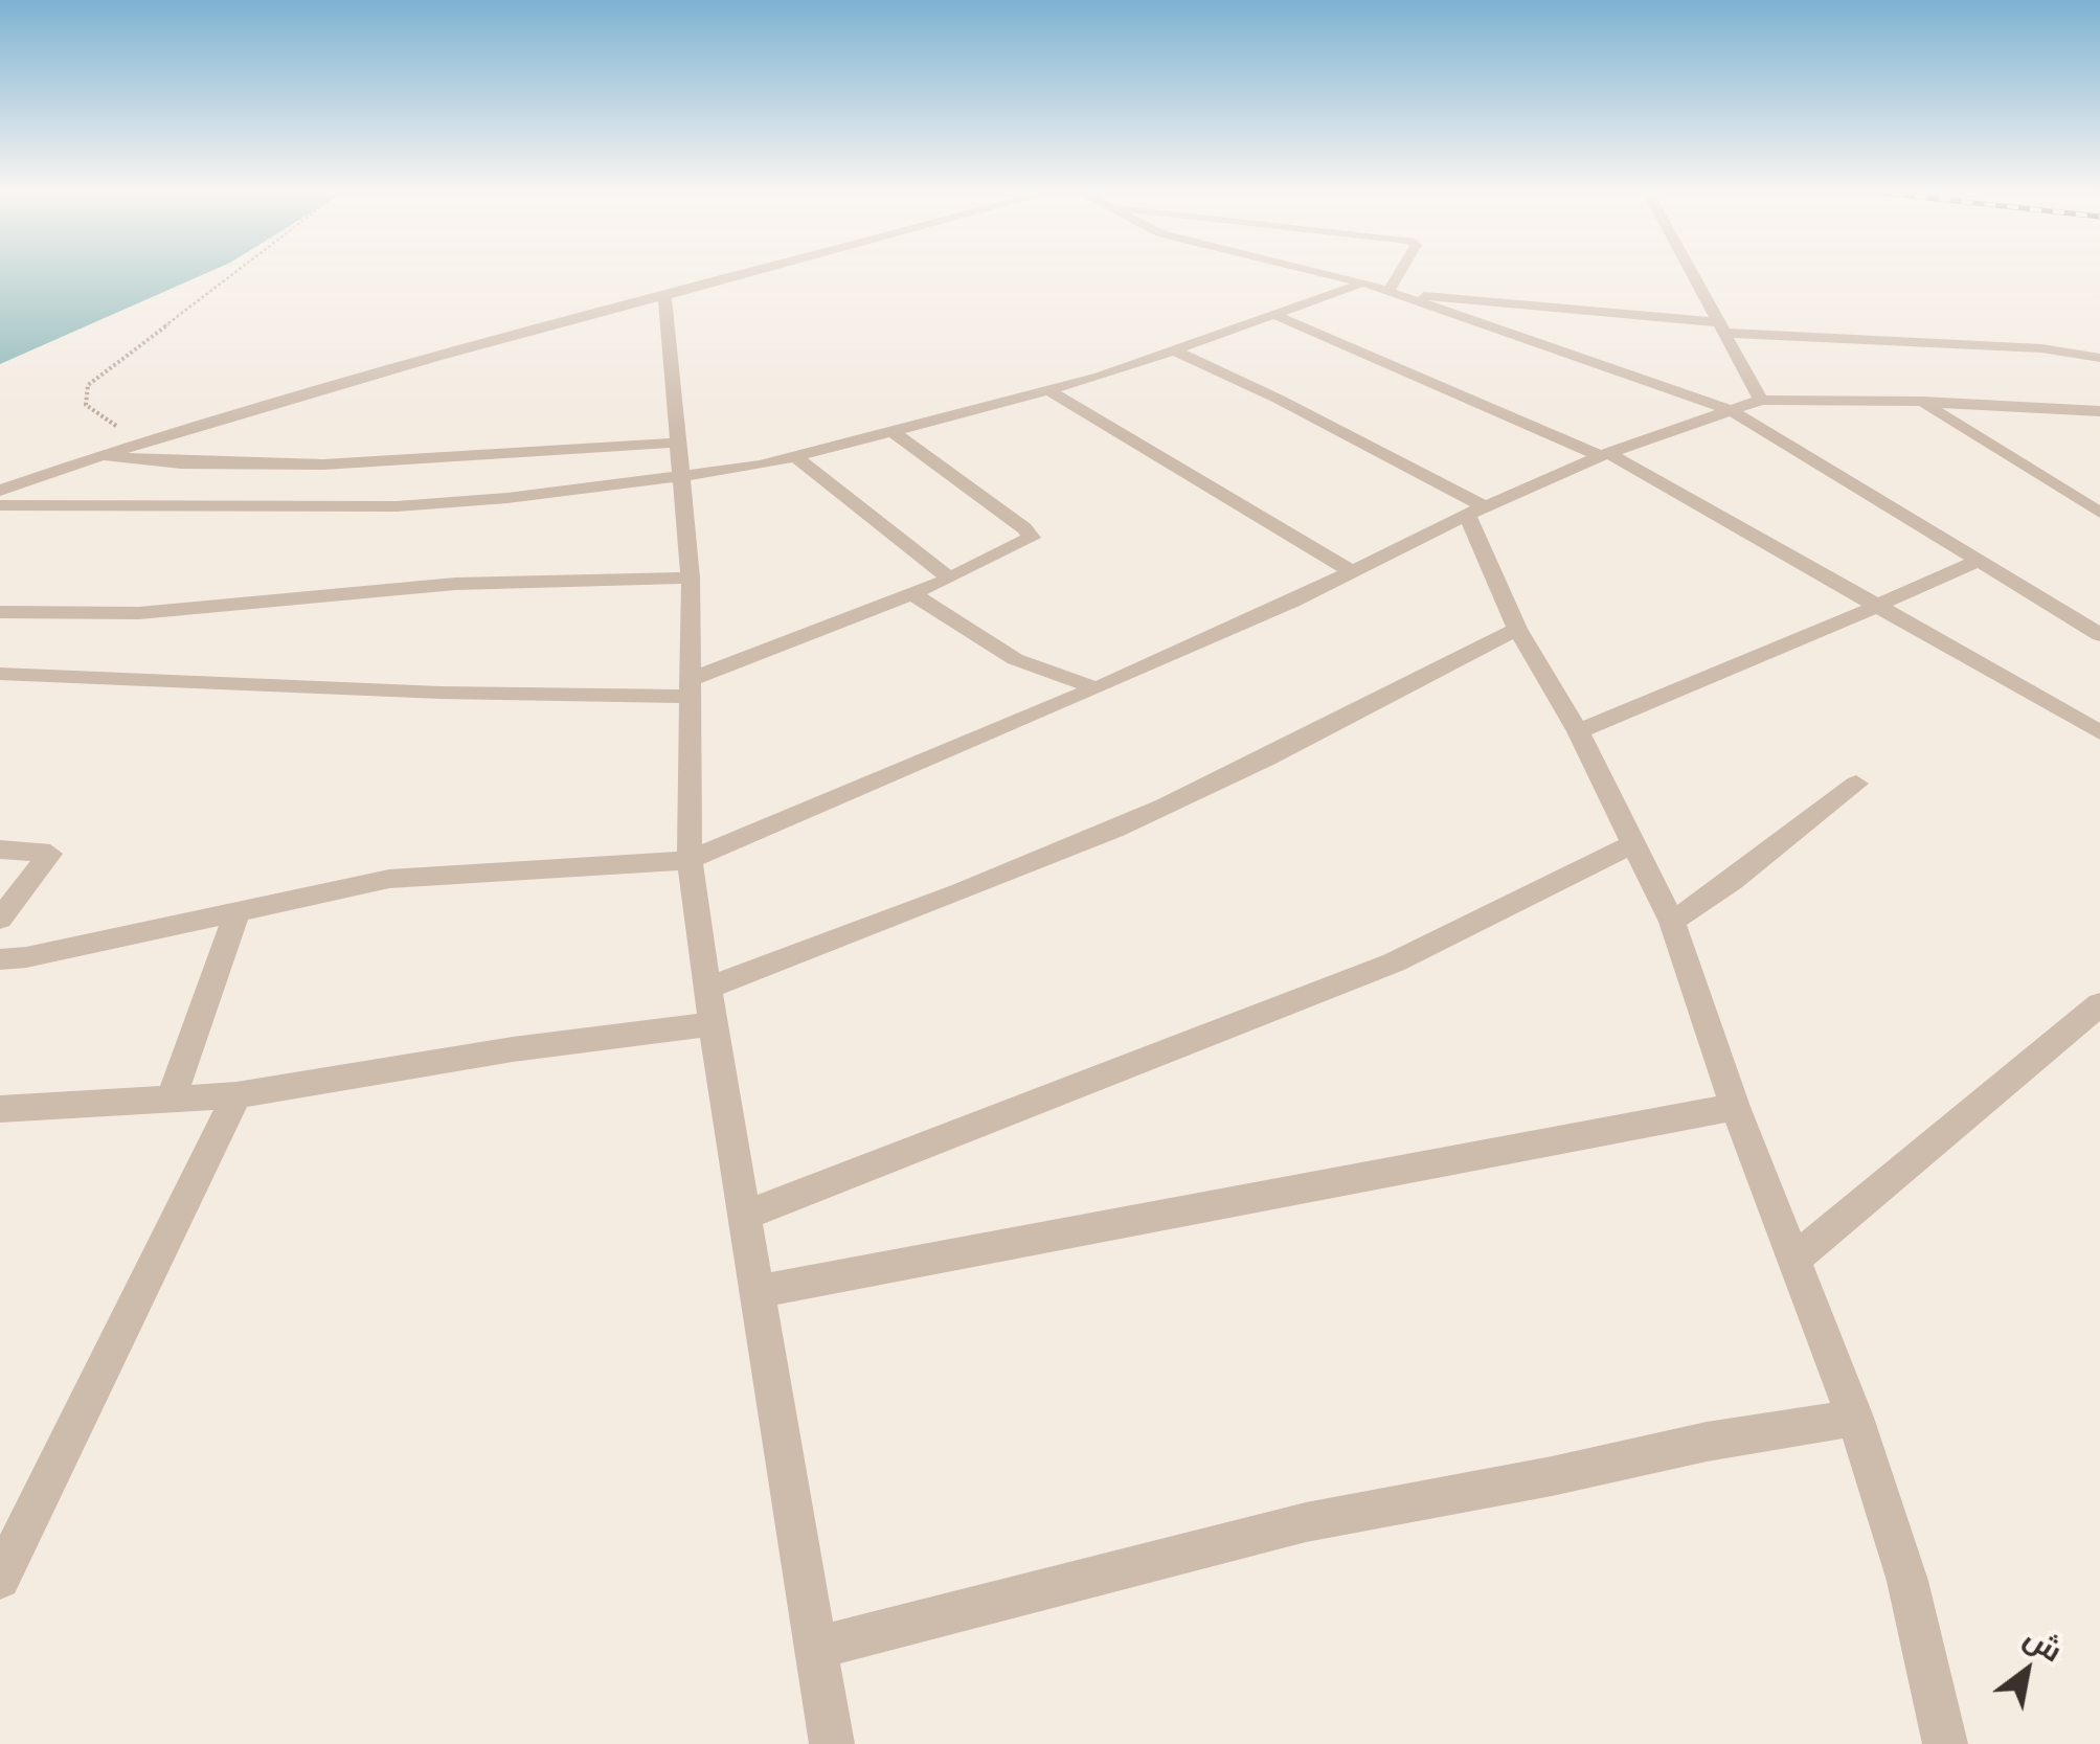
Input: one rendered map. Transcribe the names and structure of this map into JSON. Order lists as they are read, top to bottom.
{
  "north": "top right"
}
